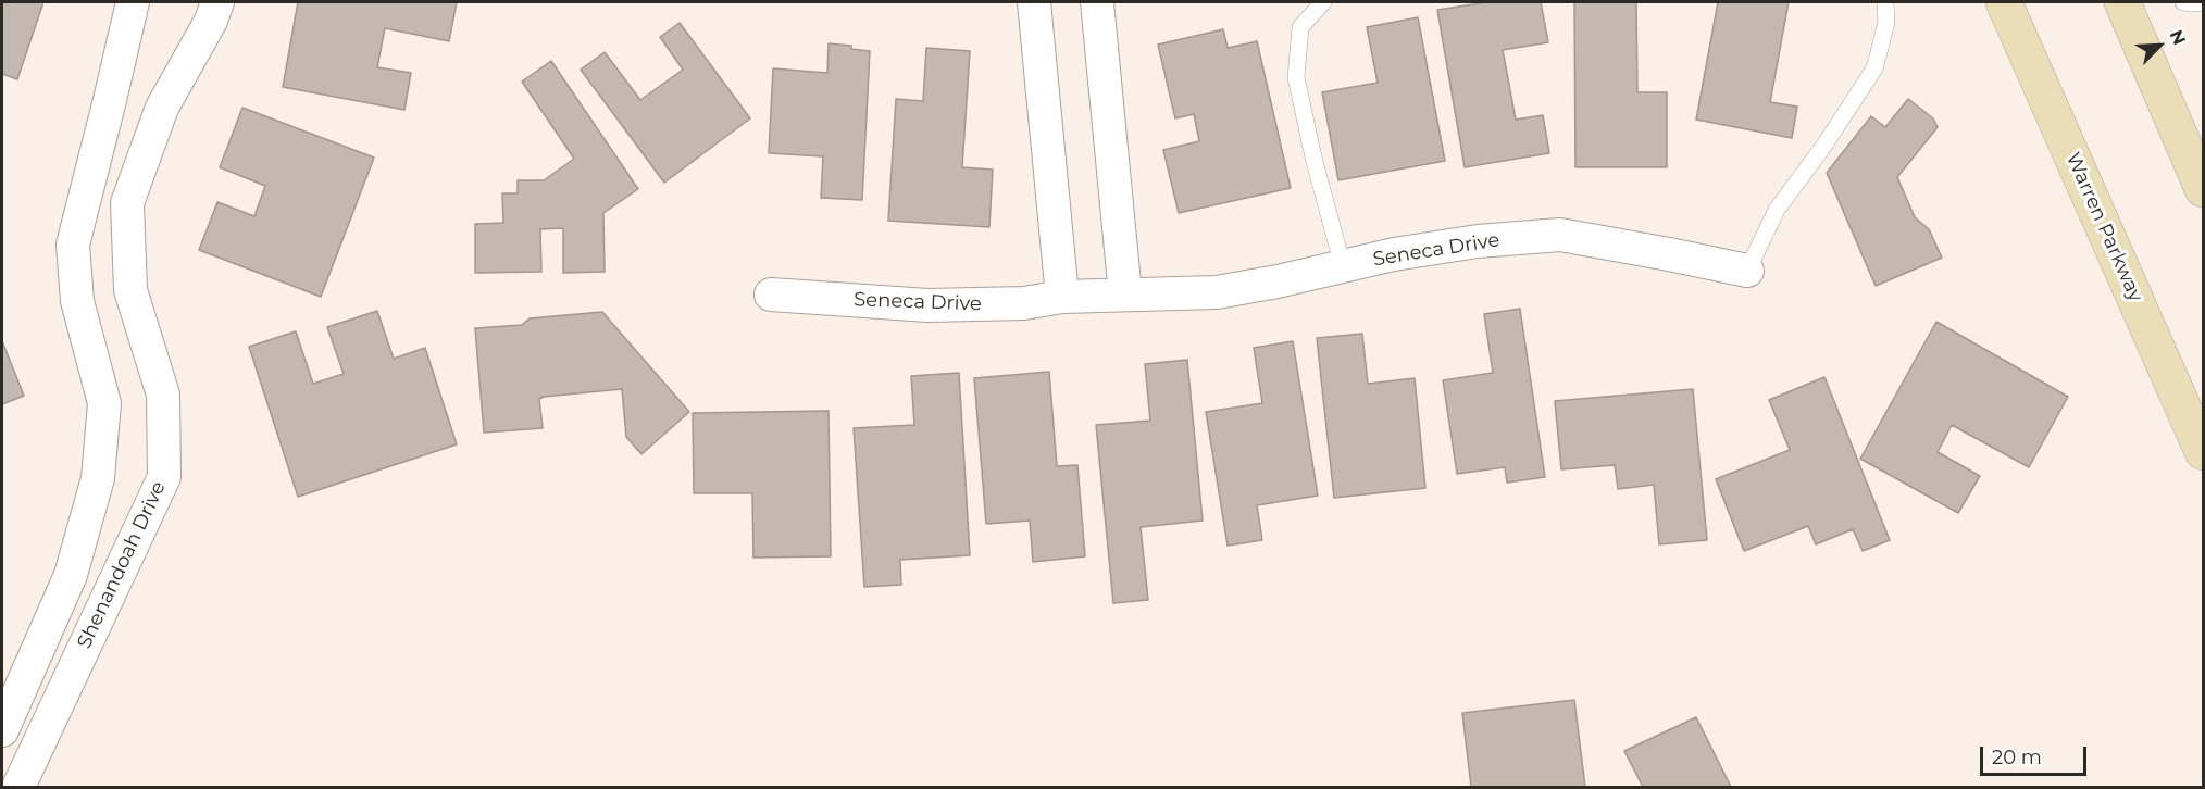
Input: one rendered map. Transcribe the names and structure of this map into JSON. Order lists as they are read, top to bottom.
{
  "streets": {
    "main road": ["Warren Parkway"],
    "street": ["Seneca Drive", "Shenandoah Drive"]
  },
  "scale_bar": "20 m",
  "north": "top right"
}
